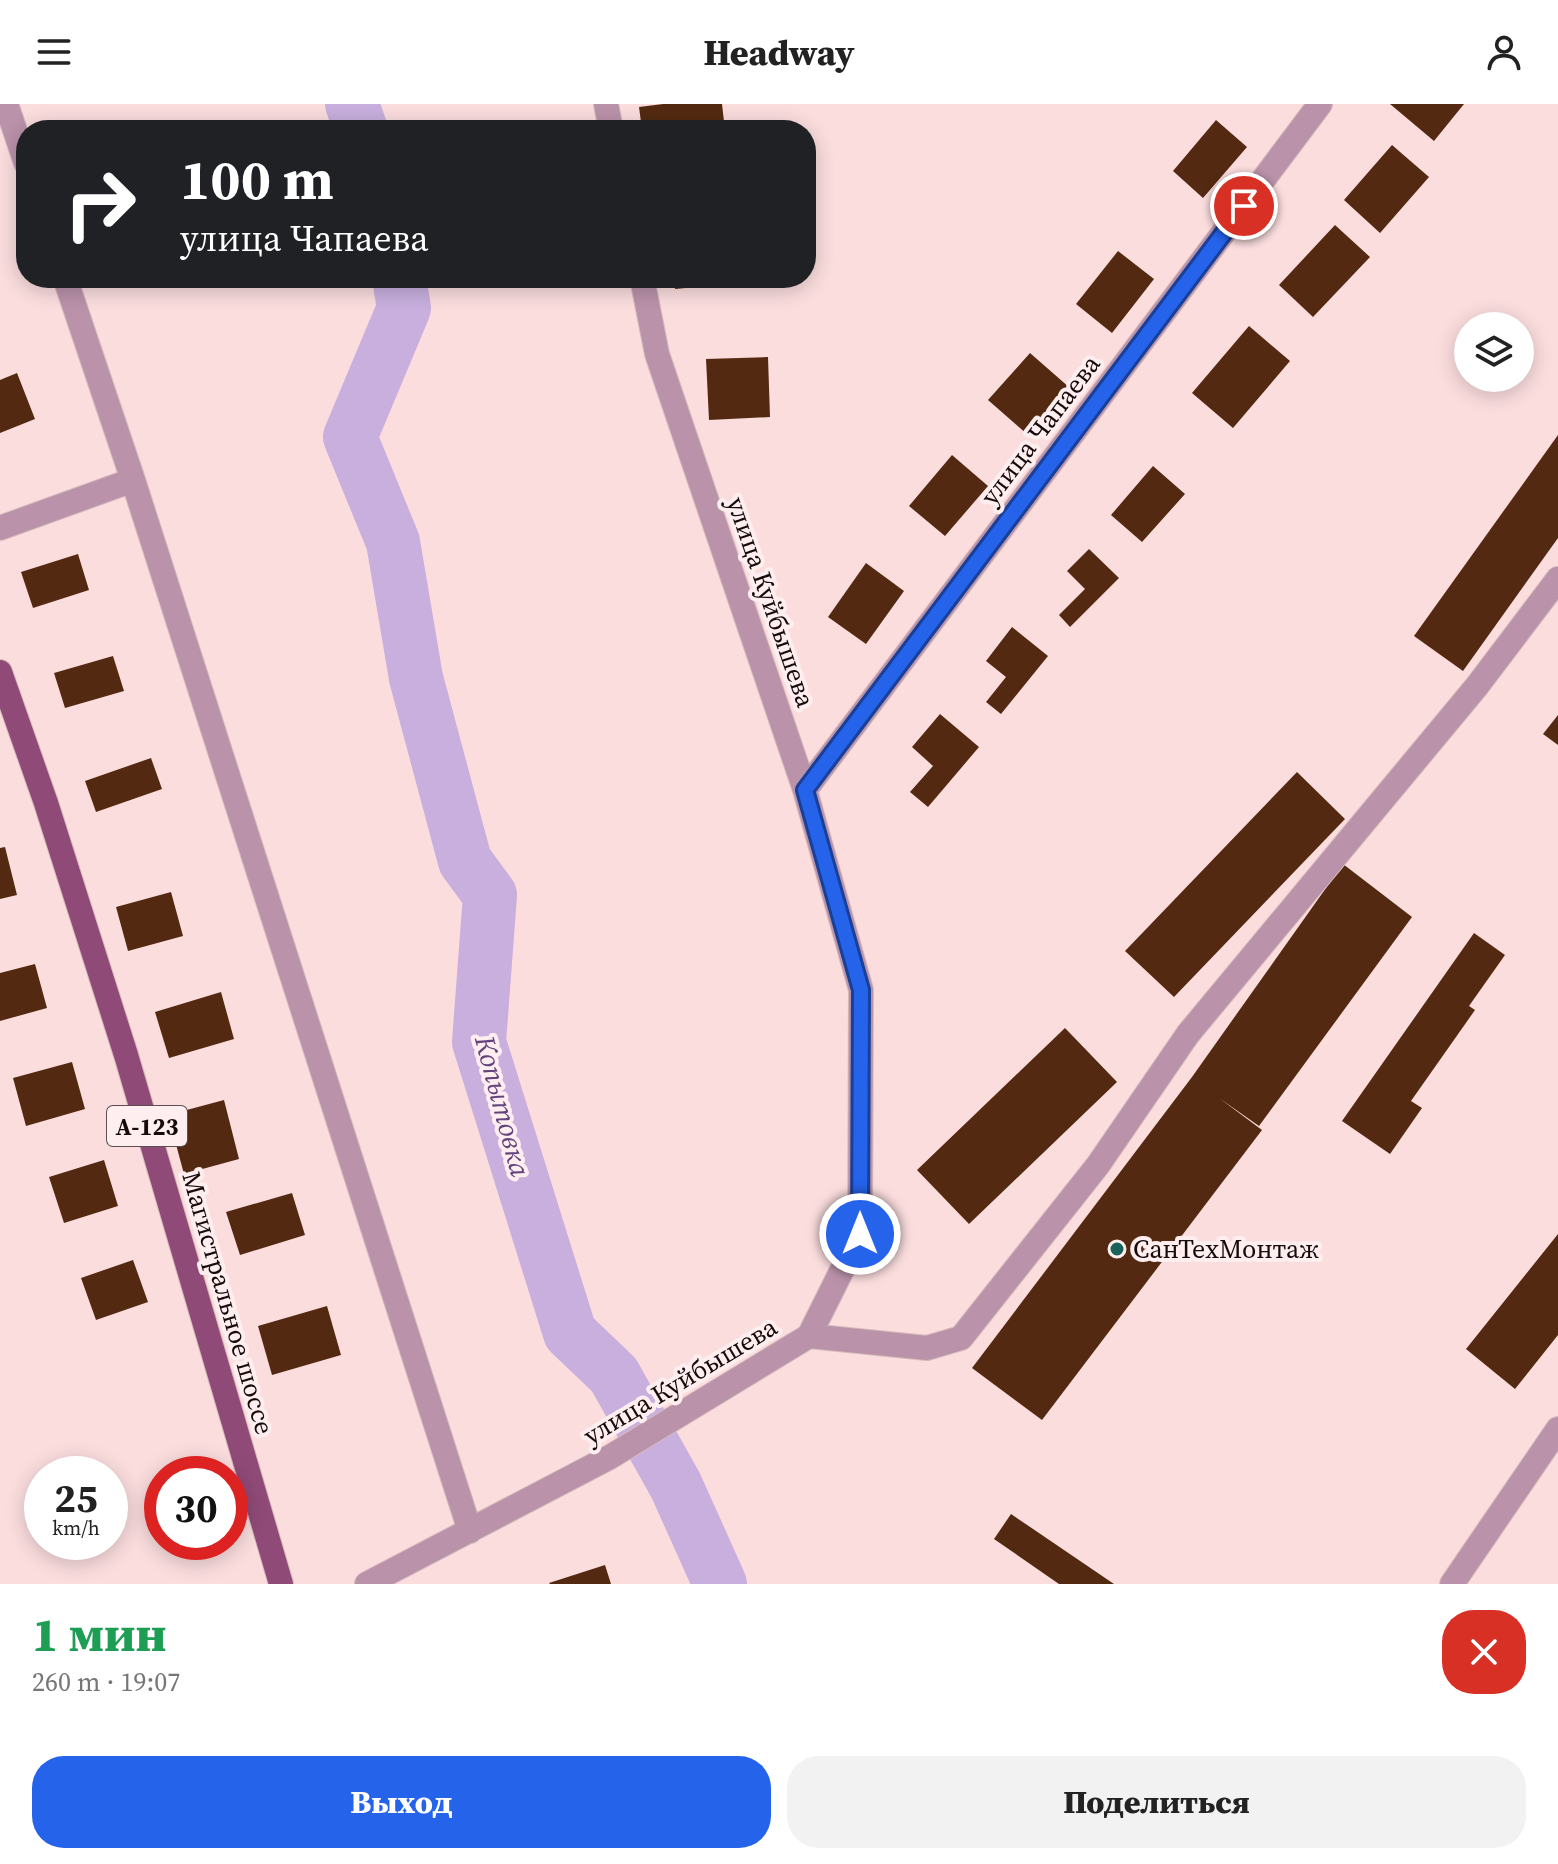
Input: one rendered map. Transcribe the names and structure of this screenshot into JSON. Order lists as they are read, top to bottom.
{
  "streets": {
    "main road": ["А-123", "Магистральное шоссе"],
    "street": ["улица Чапаева", "улица Куйбышева"]
  },
  "crossings": [
    ["улица Чапаева", "улица Куйбышева"]
  ],
  "water": ["Копытовка"],
  "places": ["СанТехМонтаж"],
  "page": {
    "header": "Headway",
    "turn": ["100 m", "улица Чапаева"],
    "speed": "25 km/h",
    "limit": "30",
    "heading": ["1 мин", "260 m · 19:07"],
    "buttons": ["Выход", "Поделиться"]
  }
}
